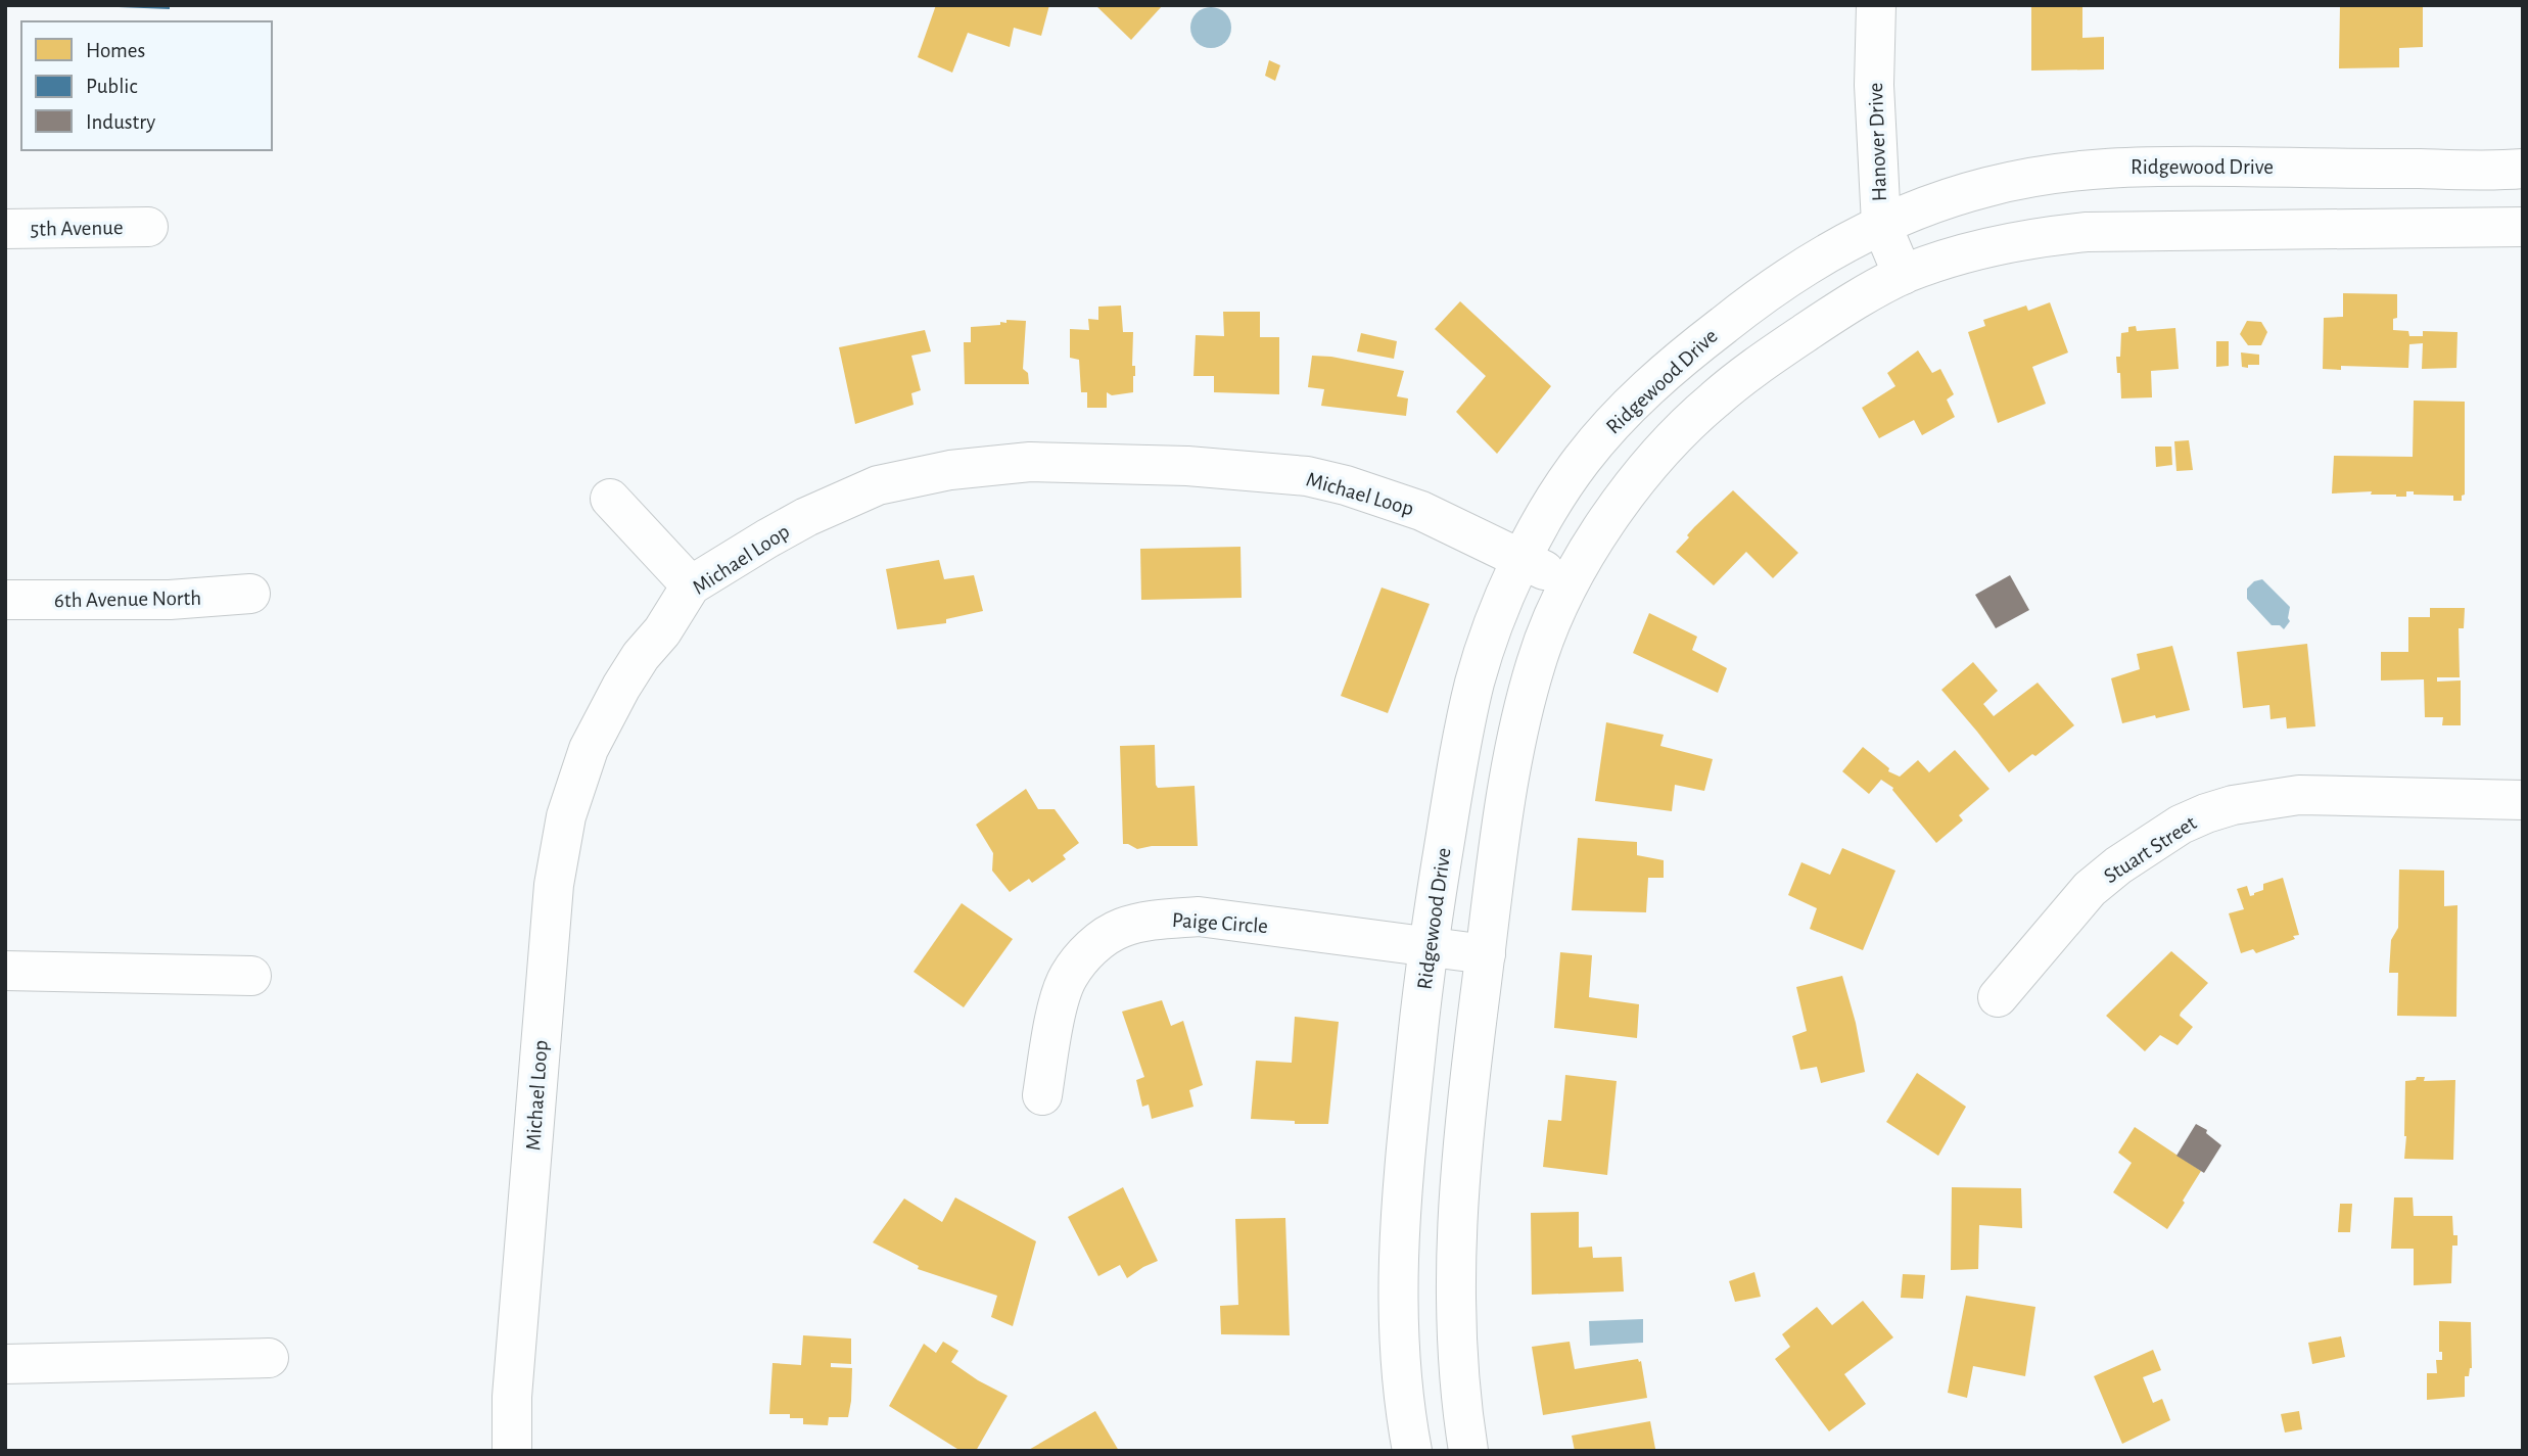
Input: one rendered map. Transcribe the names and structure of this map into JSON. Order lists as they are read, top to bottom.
{
  "streets": {
    "street": [
      "Hanover Drive",
      "Ridgewood Drive",
      "5th Avenue",
      "Michael Loop",
      "6th Avenue North",
      "Stuart Street",
      "Paige Circle"
    ]
  },
  "crossings": [
    ["Hanover Drive", "Ridgewood Drive"],
    ["Ridgewood Drive", "Michael Loop"],
    ["Ridgewood Drive", "Paige Circle"]
  ],
  "legend": ["Homes", "Public", "Industry"]
}
